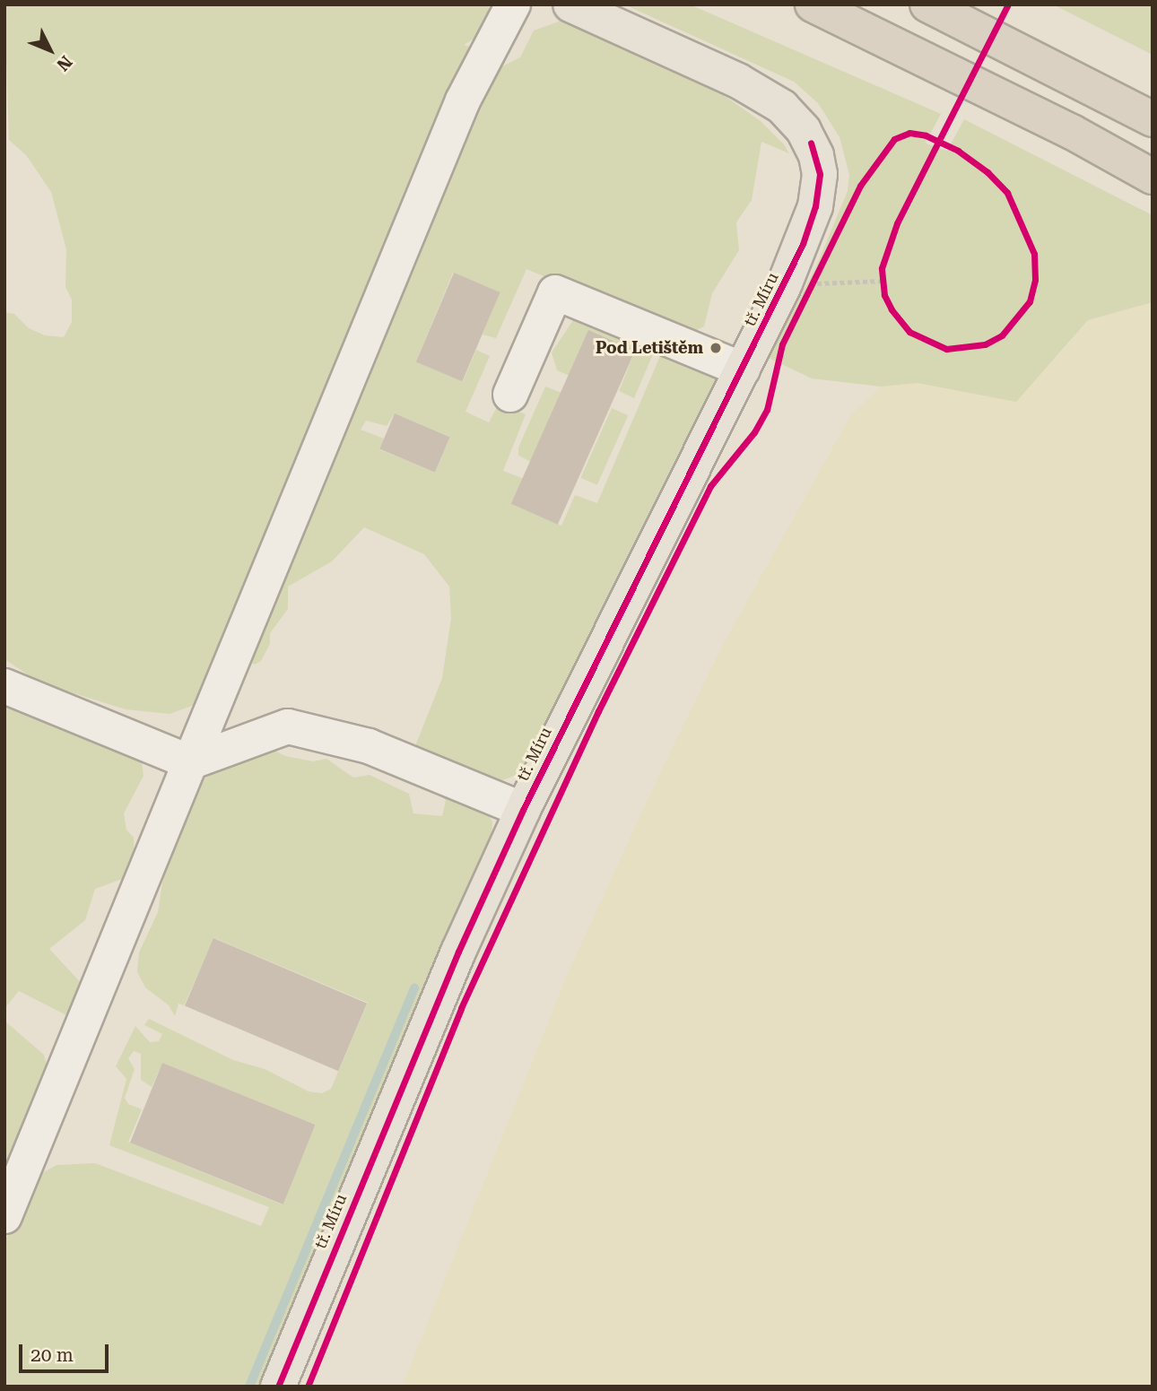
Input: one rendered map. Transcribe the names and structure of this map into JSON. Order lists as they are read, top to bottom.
{
  "streets": {
    "main road": ["tř. Míru"]
  },
  "places": ["Pod Letištěm"],
  "scale_bar": "20 m",
  "north": "bottom right"
}
